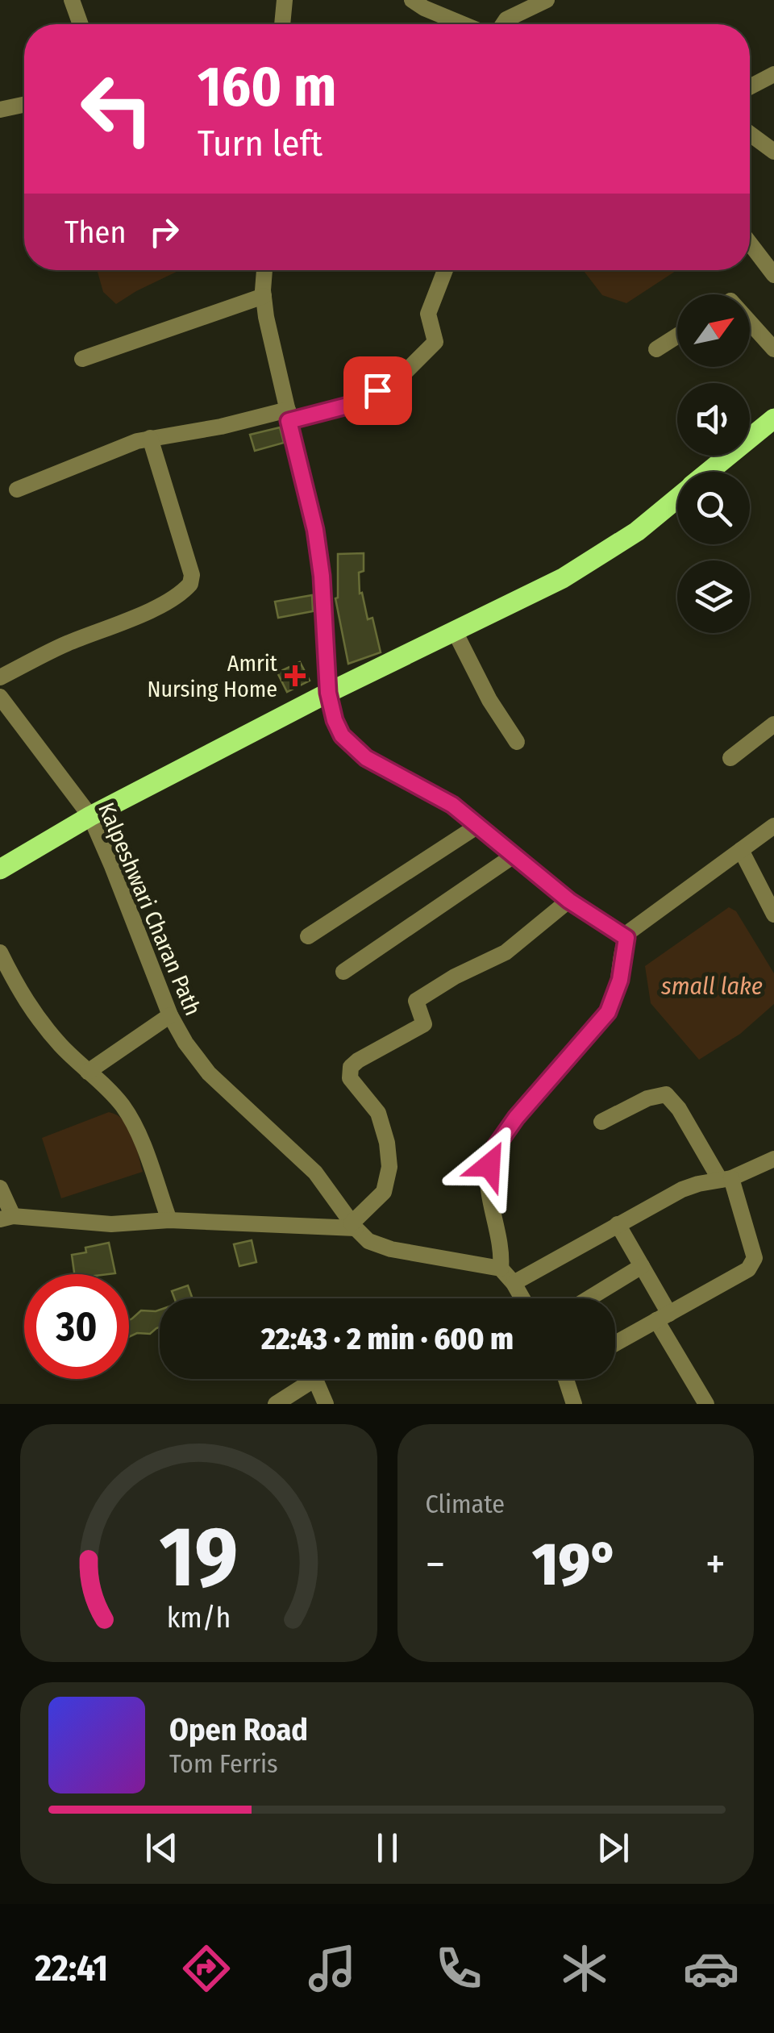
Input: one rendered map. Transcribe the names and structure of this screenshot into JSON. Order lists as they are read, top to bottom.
{
  "streets": {
    "street": ["Kalpeshwari Charan Path"]
  },
  "water": ["small lake"],
  "places": {
    "health": ["Amrit Nursing Home"]
  },
  "north": "top right",
  "page": {
    "turn": ["160 m", "Turn left"],
    "then": "Then",
    "limit": "30",
    "trip": "22:43 · 2 min · 600 m",
    "tile": "Climate",
    "heat": ["−", "19°", "+"],
    "song": ["Open Road", "Tom Ferris"],
    "tabs": "22:41",
    "gauge": ["19", "km/h"]
  }
}
